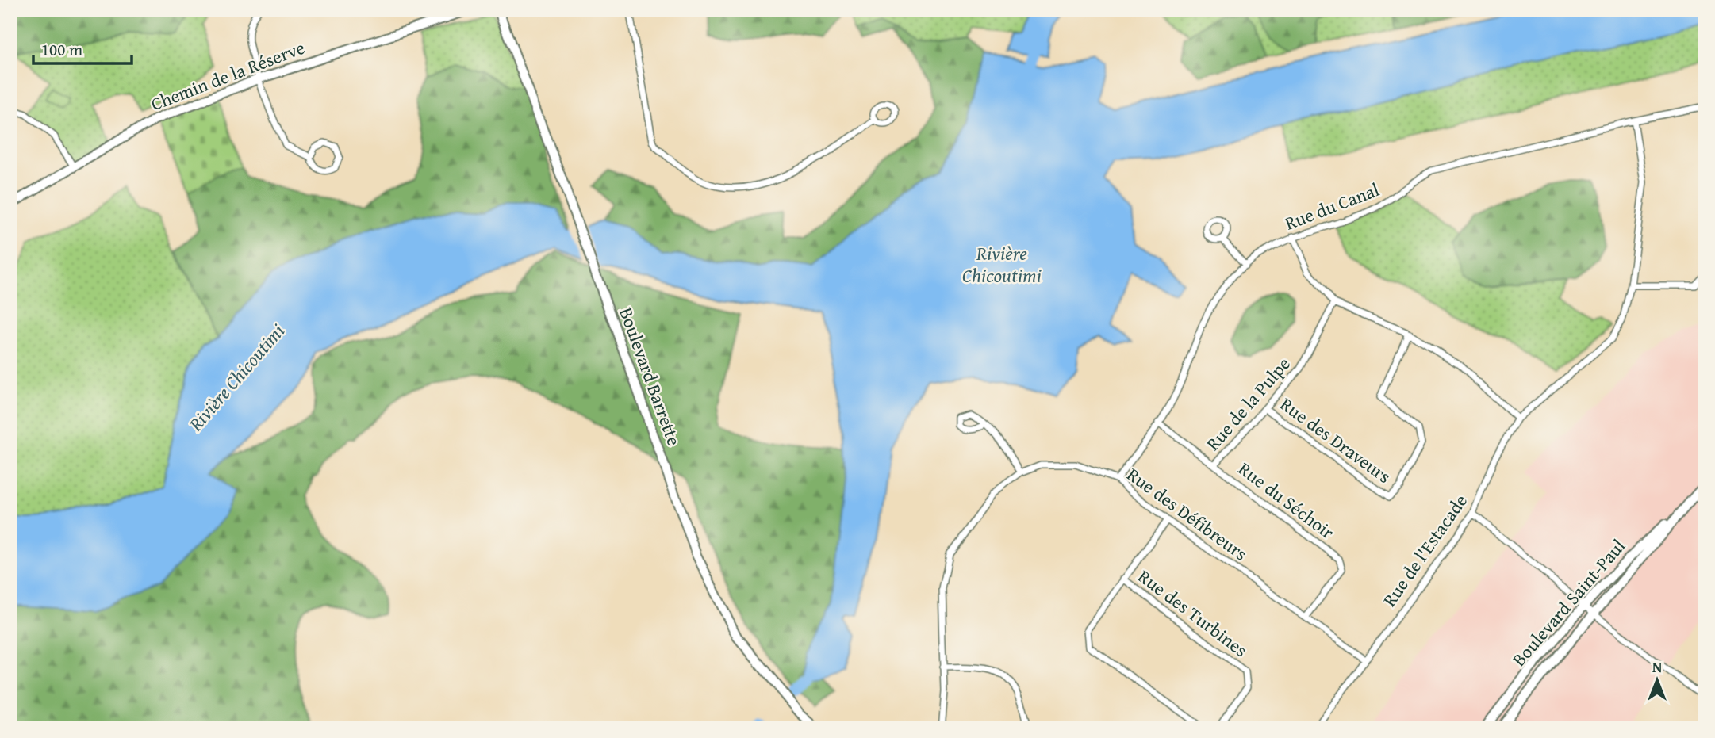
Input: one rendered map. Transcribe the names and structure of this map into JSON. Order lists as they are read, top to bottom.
{
  "streets": {
    "street": [
      "Chemin de la Réserve",
      "Rue du Canal",
      "Boulevard Barrette",
      "Rue de la Pulpe",
      "Rue des Draveurs",
      "Rue du Séchoir",
      "Rue des Défibreurs",
      "Rue de l'Estacade",
      "Boulevard Saint-Paul",
      "Rue des Turbines"
    ]
  },
  "crossings": [
    ["Rue du Canal", "Rue du Séchoir"],
    ["Rue du Canal", "Rue des Défibreurs"],
    ["Rue du Canal", "Rue de l'Estacade"],
    ["Rue de la Pulpe", "Rue des Draveurs"],
    ["Rue de la Pulpe", "Rue du Séchoir"],
    ["Rue du Séchoir", "Rue des Défibreurs"],
    ["Rue des Défibreurs", "Rue de l'Estacade"]
  ],
  "water": ["Rivière Chicoutimi"],
  "scale_bar": "100 m",
  "north": "top"
}
